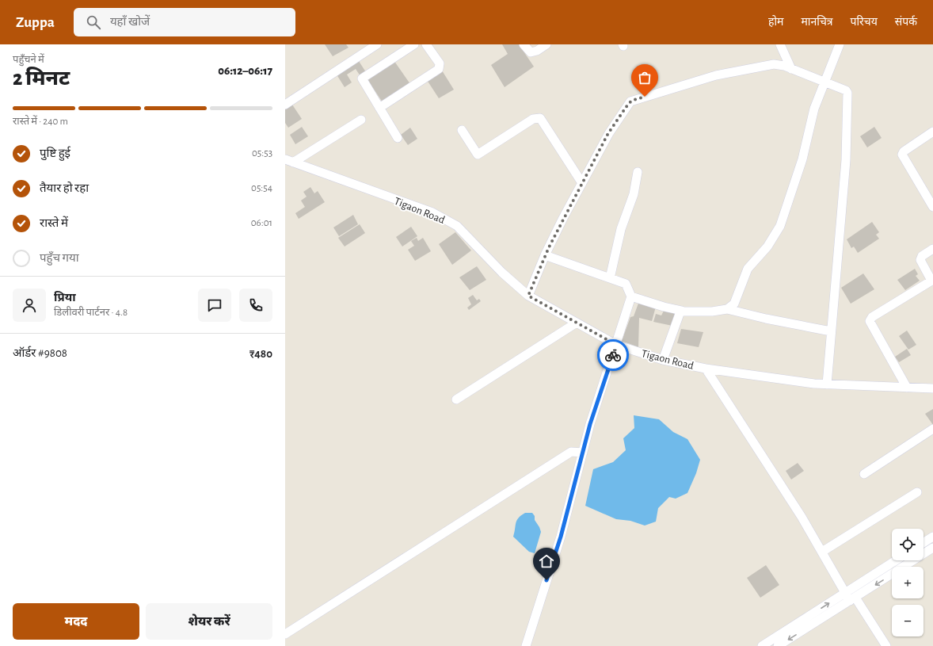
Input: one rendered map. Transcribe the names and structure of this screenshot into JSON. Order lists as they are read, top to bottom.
{
  "streets": {
    "street": ["Tigaon Road"]
  },
  "page": {
    "header": "Zuppa",
    "search": "यहाँ खोजें",
    "nav": [
      "होम",
      "मानचित्र",
      "परिचय",
      "संपर्क"
    ],
    "heading": ["2 मिनट", "पहुँचने में", "06:12–06:17"],
    "panel": [
      "प्रिया",
      "डिलीवरी पार्टनर · 4.8",
      "ऑर्डर #9808",
      "₹480"
    ],
    "bar": "रास्ते में · 240 m",
    "list": [
      ["पुष्टि हुई", "05:53"],
      ["तैयार हो रहा", "05:54"],
      ["रास्ते में", "06:01"],
      "पहुँच गया"
    ],
    "map_buttons": ["+", "−"],
    "buttons": ["मदद", "शेयर करें"]
  }
}
